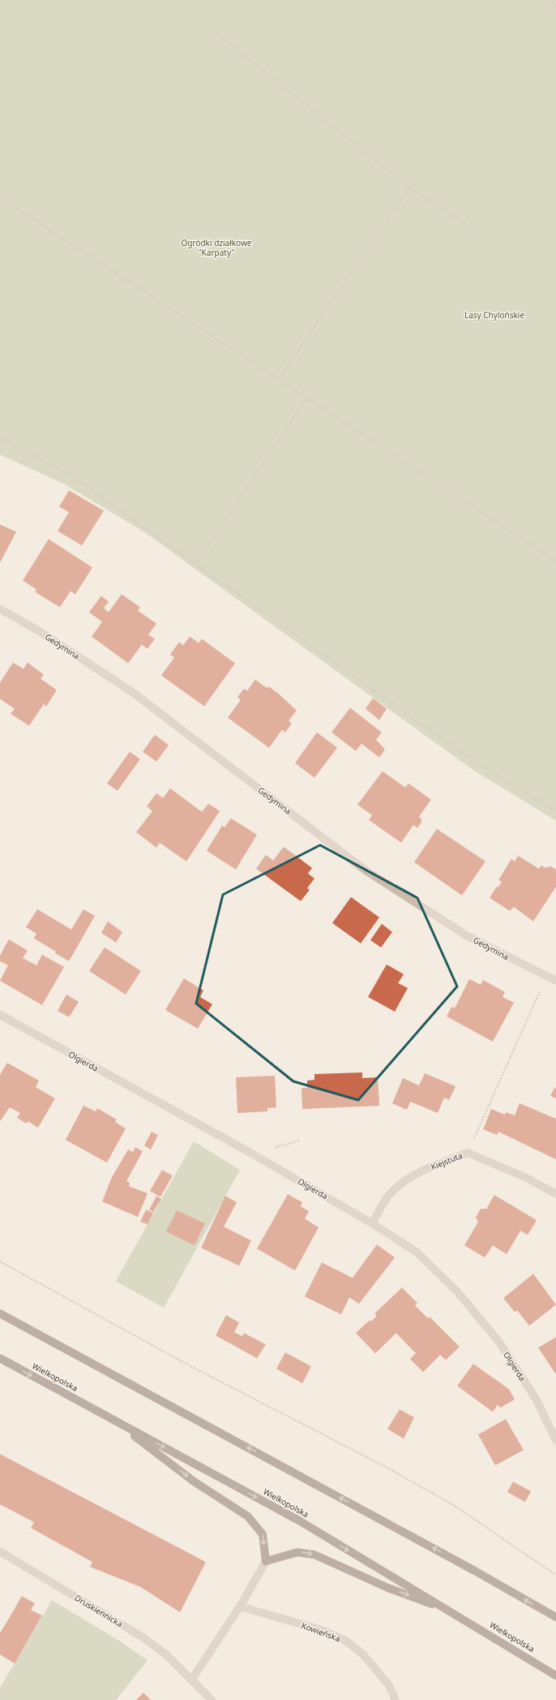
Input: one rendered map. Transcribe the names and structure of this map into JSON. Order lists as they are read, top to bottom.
{
  "streets": {
    "main road": ["Wielkopolska"],
    "street": [
      "Gedymina",
      "Olgierda",
      "Kiejstuta",
      "Druskiennicka",
      "Kowieńska"
    ]
  },
  "crossings": [
    ["Olgierda", "Kiejstuta"]
  ],
  "parks": ["Ogródki działkowe \"Karpaty\"", "Lasy Chylońskie"]
}
